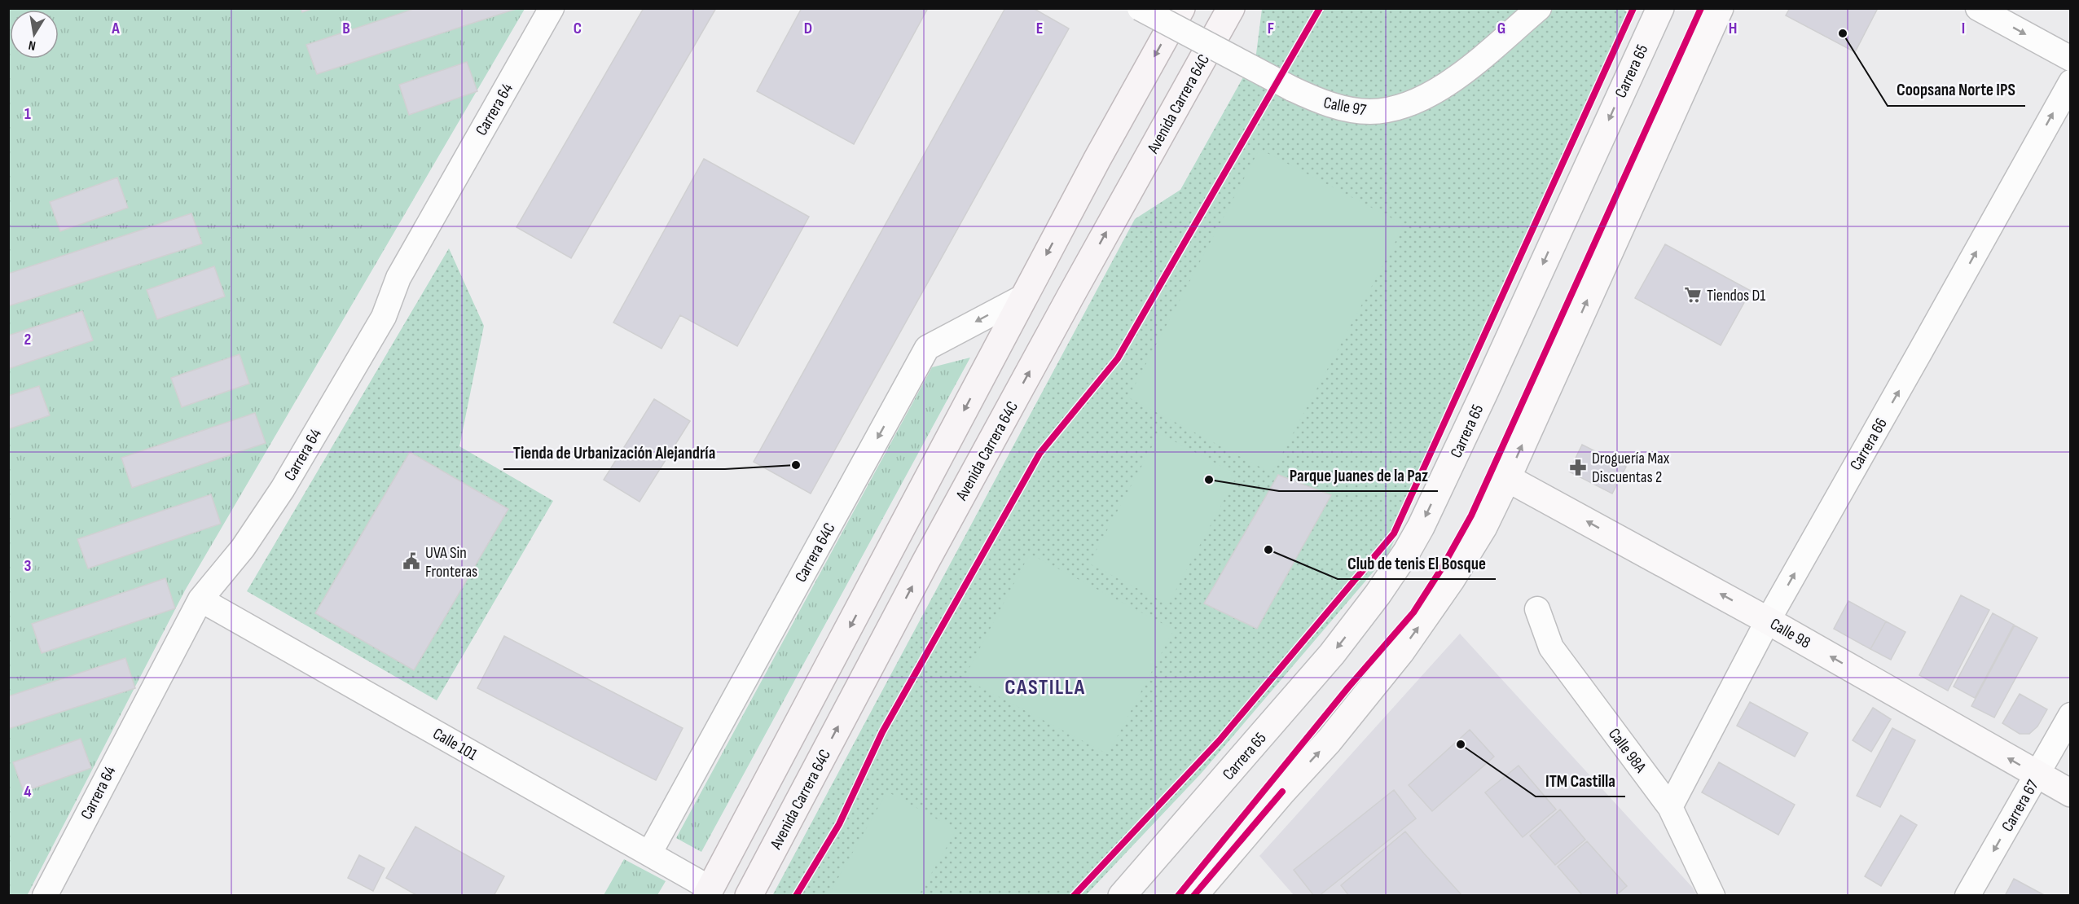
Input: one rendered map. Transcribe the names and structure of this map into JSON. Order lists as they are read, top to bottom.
{
  "streets": {
    "main road": ["Carrera 65", "Avenida Carrera 64C", "Calle 98"],
    "street": [
      "Calle 97",
      "Carrera 64",
      "Carrera 66",
      "Carrera 64C",
      "Calle 101",
      "Calle 98A",
      "Carrera 67"
    ]
  },
  "crossings": [
    ["Carrera 64", "Calle 101"],
    ["Carrera 66", "Calle 98"],
    ["Carrera 66", "Calle 98A"],
    ["Carrera 64C", "Calle 101"],
    ["Calle 98", "Carrera 67"]
  ],
  "one_way": [
    "Carrera 66",
    "Carrera 64C",
    "Calle 98",
    "Carrera 67"
  ],
  "districts": ["CASTILLA"],
  "places": {
    "other": [
      "Coopsana Norte IPS",
      "Tienda de Urbanización Alejandría",
      "Parque Juanes de la Paz",
      "Club de tenis El Bosque",
      "ITM Castilla"
    ],
    "supermarket": ["Tiendos D1"],
    "pharmacy": ["Droguería Max Discuentas 2"],
    "public building": ["UVA Sin Fronteras"]
  },
  "north": "bottom",
  "grid": {
    "columns": [
      "A",
      "B",
      "C",
      "D",
      "E",
      "F",
      "G",
      "H",
      "I"
    ],
    "rows": [
      "1",
      "2",
      "3",
      "4"
    ]
  }
}
